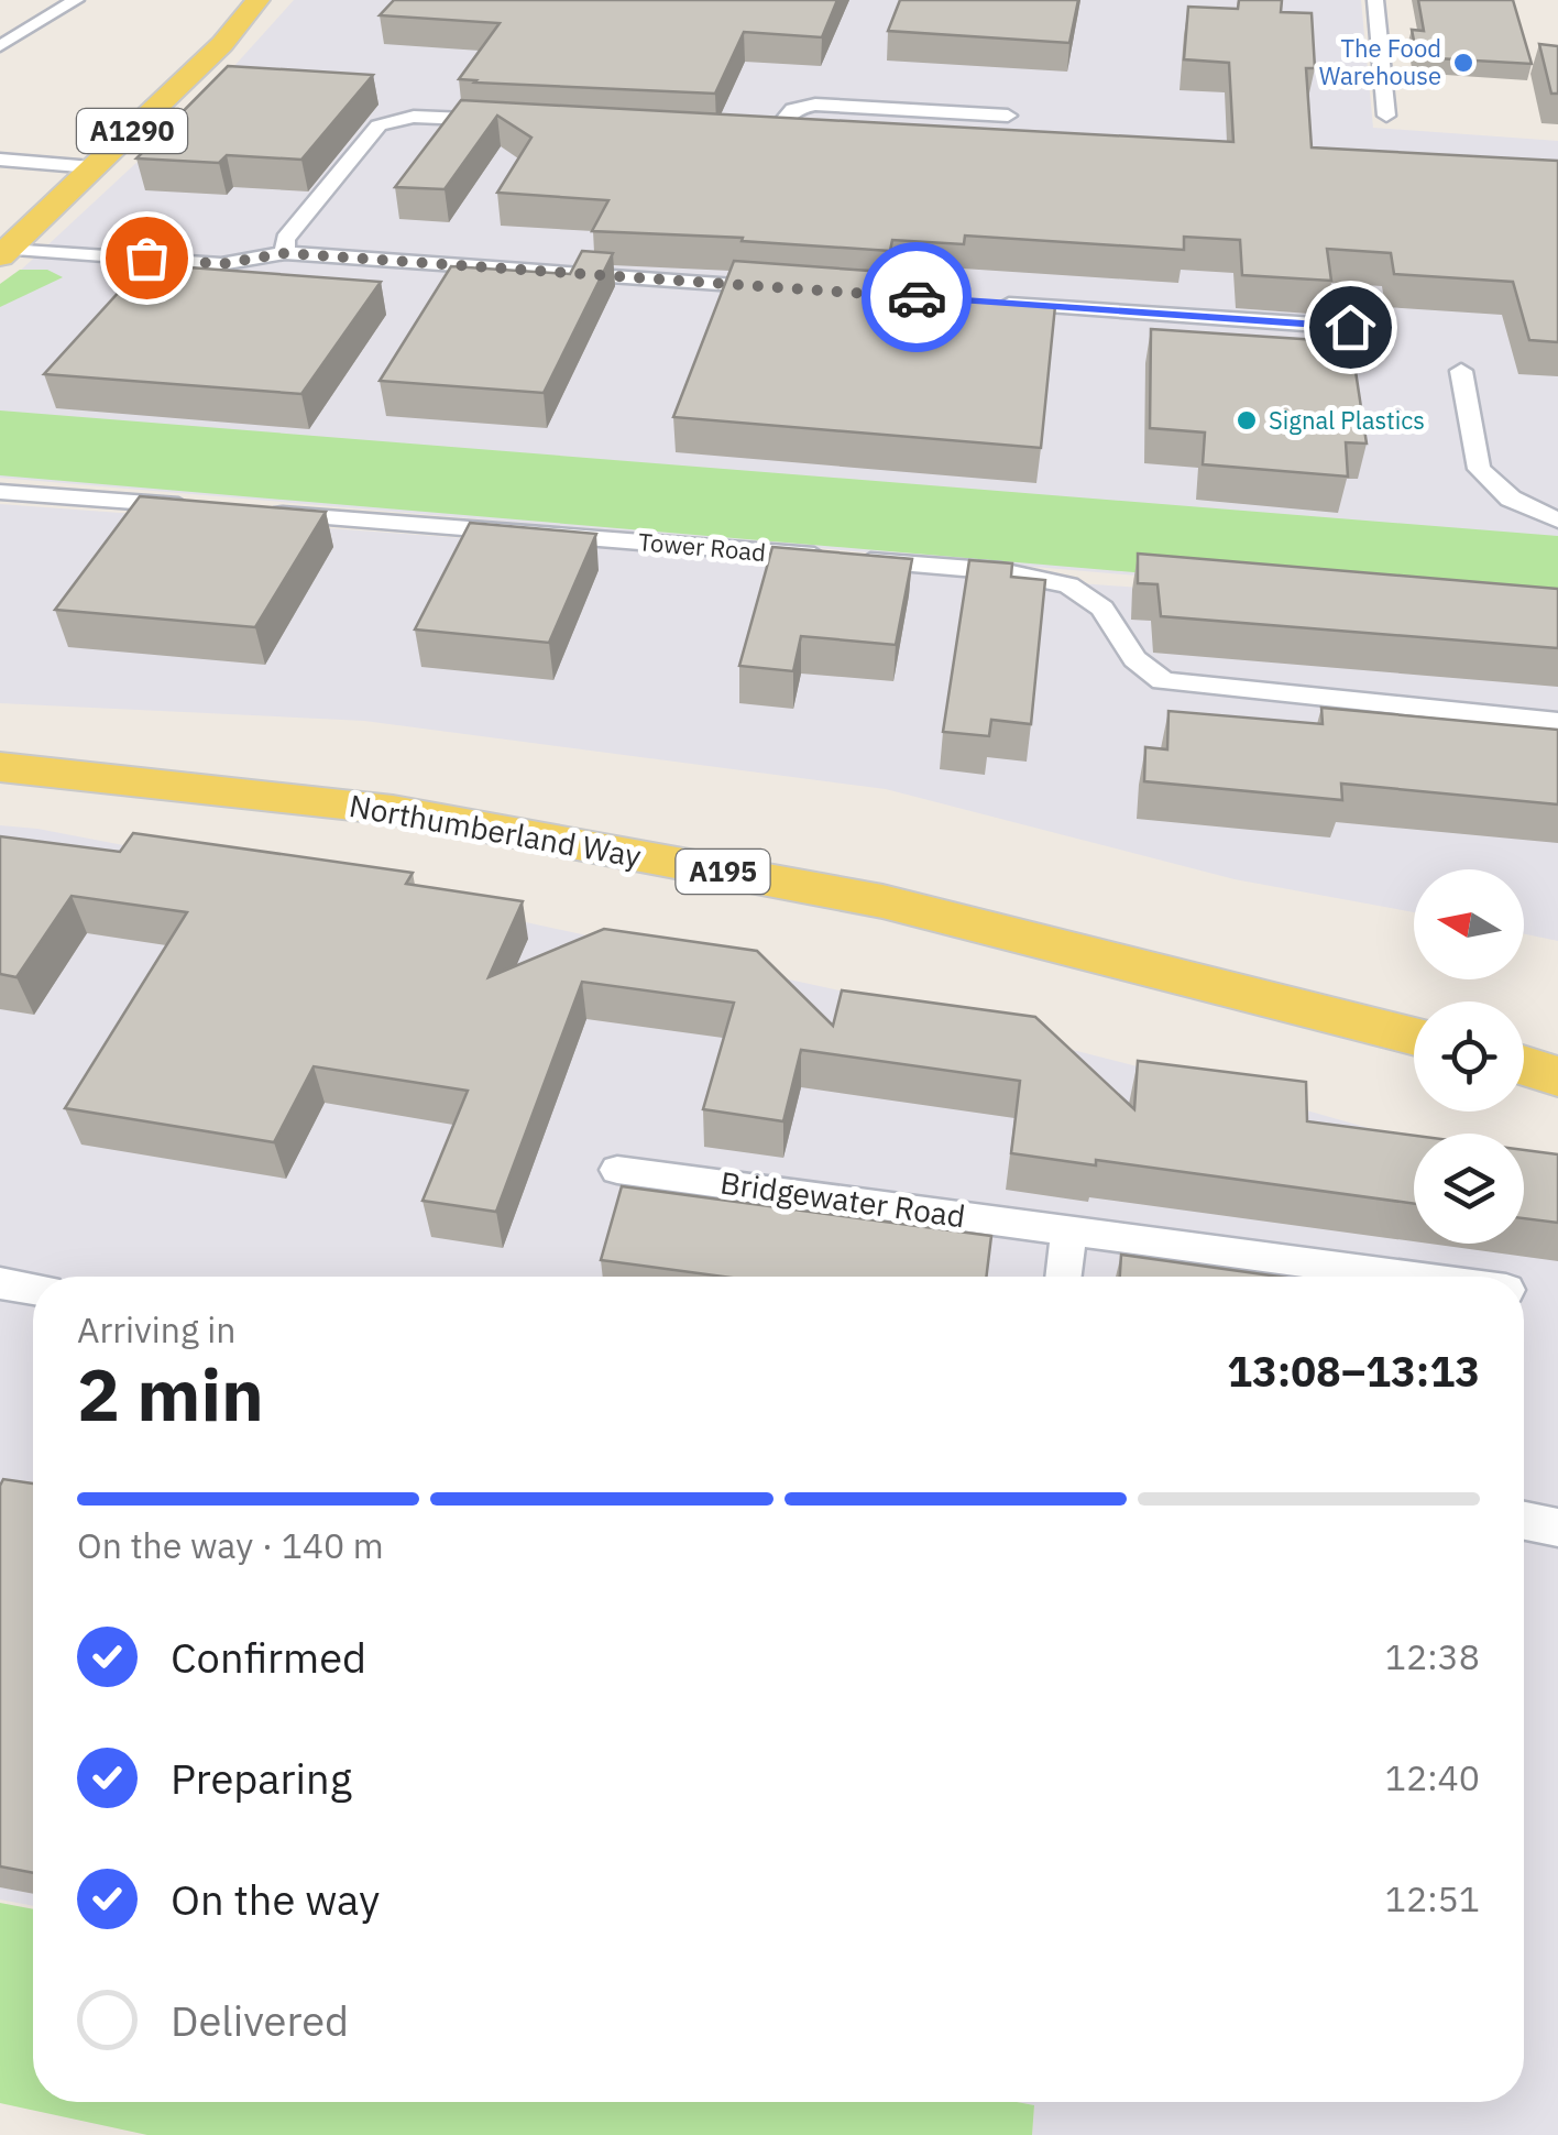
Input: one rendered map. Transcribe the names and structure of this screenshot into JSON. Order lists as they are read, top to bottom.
{
  "streets": {
    "main road": ["A1290", "Northumberland Way", "A195"],
    "street": ["Tower Road", "Bridgewater Road"]
  },
  "places": ["The Food Warehouse", "Signal Plastics"],
  "north": "left",
  "page": {
    "heading": ["2 min", "Arriving in", "13:08–13:13"],
    "bar": "On the way · 140 m",
    "list": [
      ["Confirmed", "12:38"],
      ["Preparing", "12:40"],
      ["On the way", "12:51"],
      "Delivered"
    ]
  }
}
